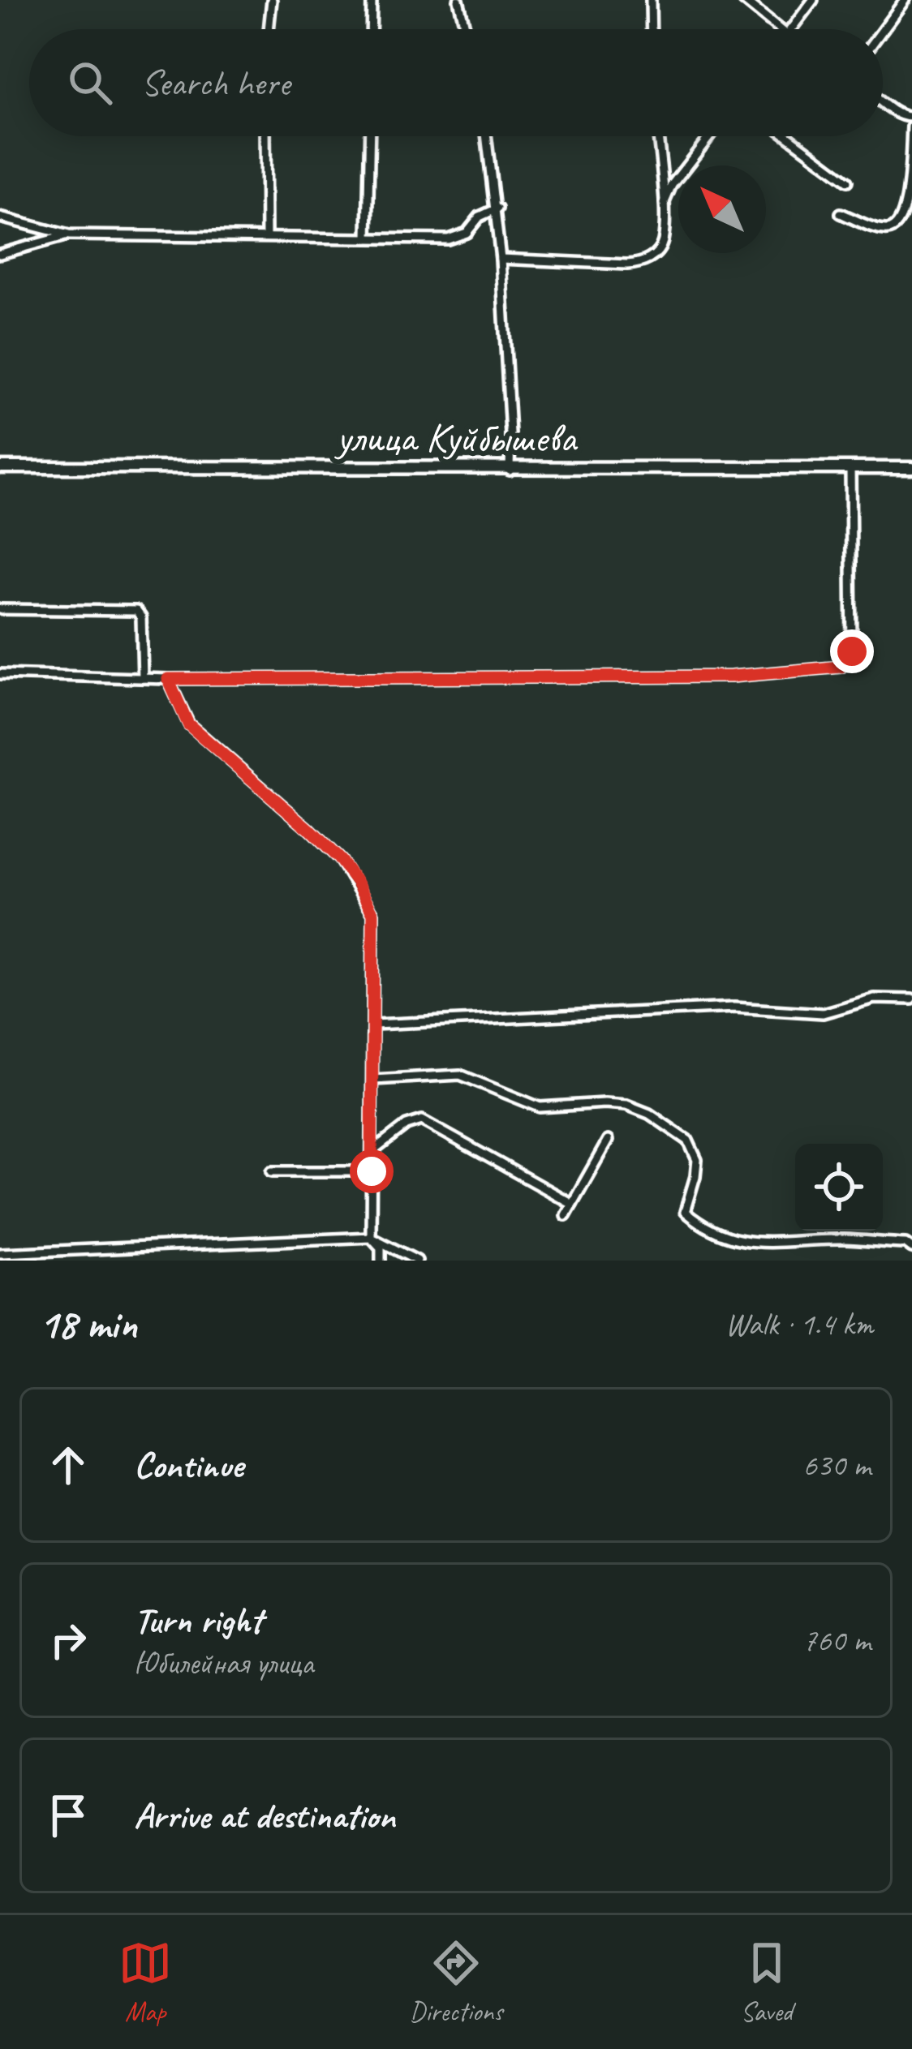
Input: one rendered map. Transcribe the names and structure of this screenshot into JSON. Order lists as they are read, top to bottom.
{
  "streets": {
    "highway": ["улица Куйбышева"]
  },
  "north": "top left",
  "page": {
    "search": "Search here",
    "heading": ["18 min", "Walk · 1.4 km"],
    "list": [
      ["Continue", "630 m"],
      ["Turn right", "Юбилейная улица", "760 m"],
      "Arrive at destination"
    ],
    "nav": ["Map", "Directions", "Saved"]
  }
}
